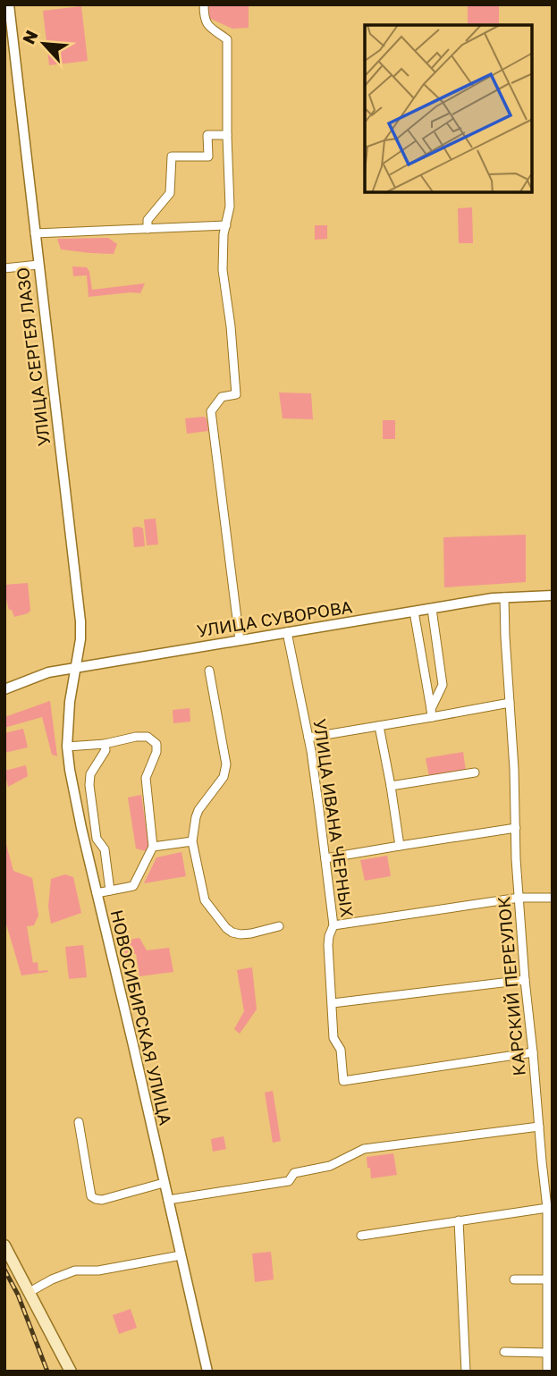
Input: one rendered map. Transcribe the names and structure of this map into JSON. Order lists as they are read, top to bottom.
{
  "streets": {
    "street": [
      "УЛИЦА СЕРГЕЯ ЛАЗО",
      "УЛИЦА СУВОРОВА",
      "УЛИЦА ИВАНА ЧЕРНЫХ",
      "КАРСКИЙ ПЕРЕУЛОК",
      "НОВОСИБИРСКАЯ УЛИЦА"
    ]
  },
  "crossings": [
    ["УЛИЦА СЕРГЕЯ ЛАЗО", "УЛИЦА СУВОРОВА"],
    ["УЛИЦА СЕРГЕЯ ЛАЗО", "НОВОСИБИРСКАЯ УЛИЦА"],
    ["УЛИЦА СУВОРОВА", "УЛИЦА ИВАНА ЧЕРНЫХ"],
    ["УЛИЦА СУВОРОВА", "КАРСКИЙ ПЕРЕУЛОК"],
    ["УЛИЦА СУВОРОВА", "НОВОСИБИРСКАЯ УЛИЦА"],
    ["УЛИЦА ИВАНА ЧЕРНЫХ", "КАРСКИЙ ПЕРЕУЛОК"]
  ],
  "north": "top left"
}
